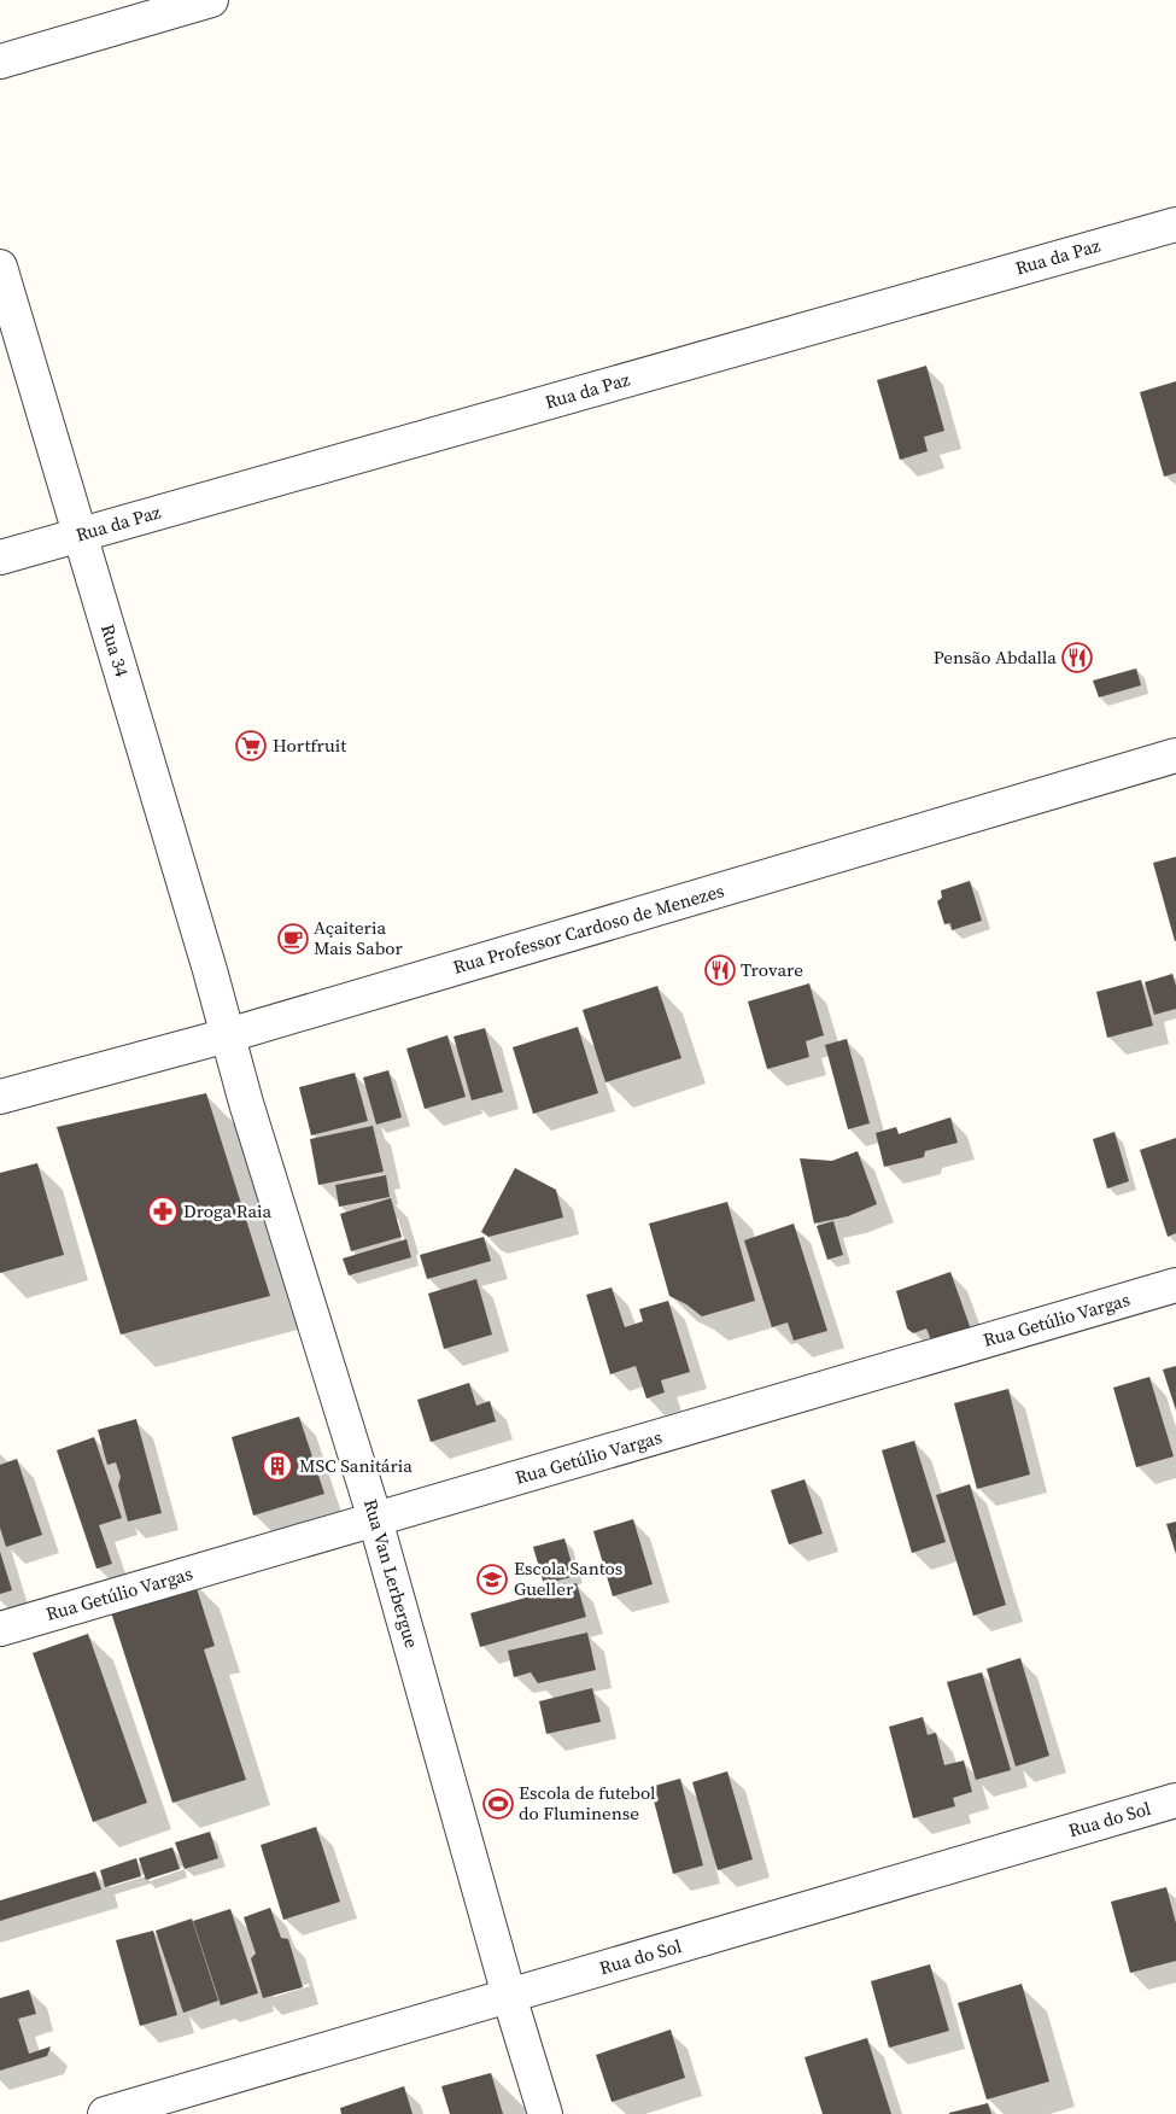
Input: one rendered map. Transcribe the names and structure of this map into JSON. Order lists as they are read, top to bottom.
{
  "streets": {
    "street": [
      "Rua da Paz",
      "Rua 34",
      "Rua Professor Cardoso de Menezes",
      "Rua Getúlio Vargas",
      "Rua Van Lerbergue",
      "Rua do Sol"
    ]
  },
  "crossings": [
    ["Rua da Paz", "Rua 34"],
    ["Rua 34", "Rua Professor Cardoso de Menezes"],
    ["Rua 34", "Rua Van Lerbergue"],
    ["Rua Professor Cardoso de Menezes", "Rua Van Lerbergue"],
    ["Rua Getúlio Vargas", "Rua Van Lerbergue"],
    ["Rua Van Lerbergue", "Rua do Sol"]
  ],
  "places": {
    "restaurant": ["Pensão Abdalla", "Trovare"],
    "supermarket": ["Hortfruit"],
    "cafe": ["Açaiteria Mais Sabor"],
    "pharmacy": ["Droga Raia"],
    "building": ["MSC Sanitária"],
    "school or university": ["Escola Santos Gueller"],
    "sports": ["Escola de futebol do Fluminense"]
  }
}
